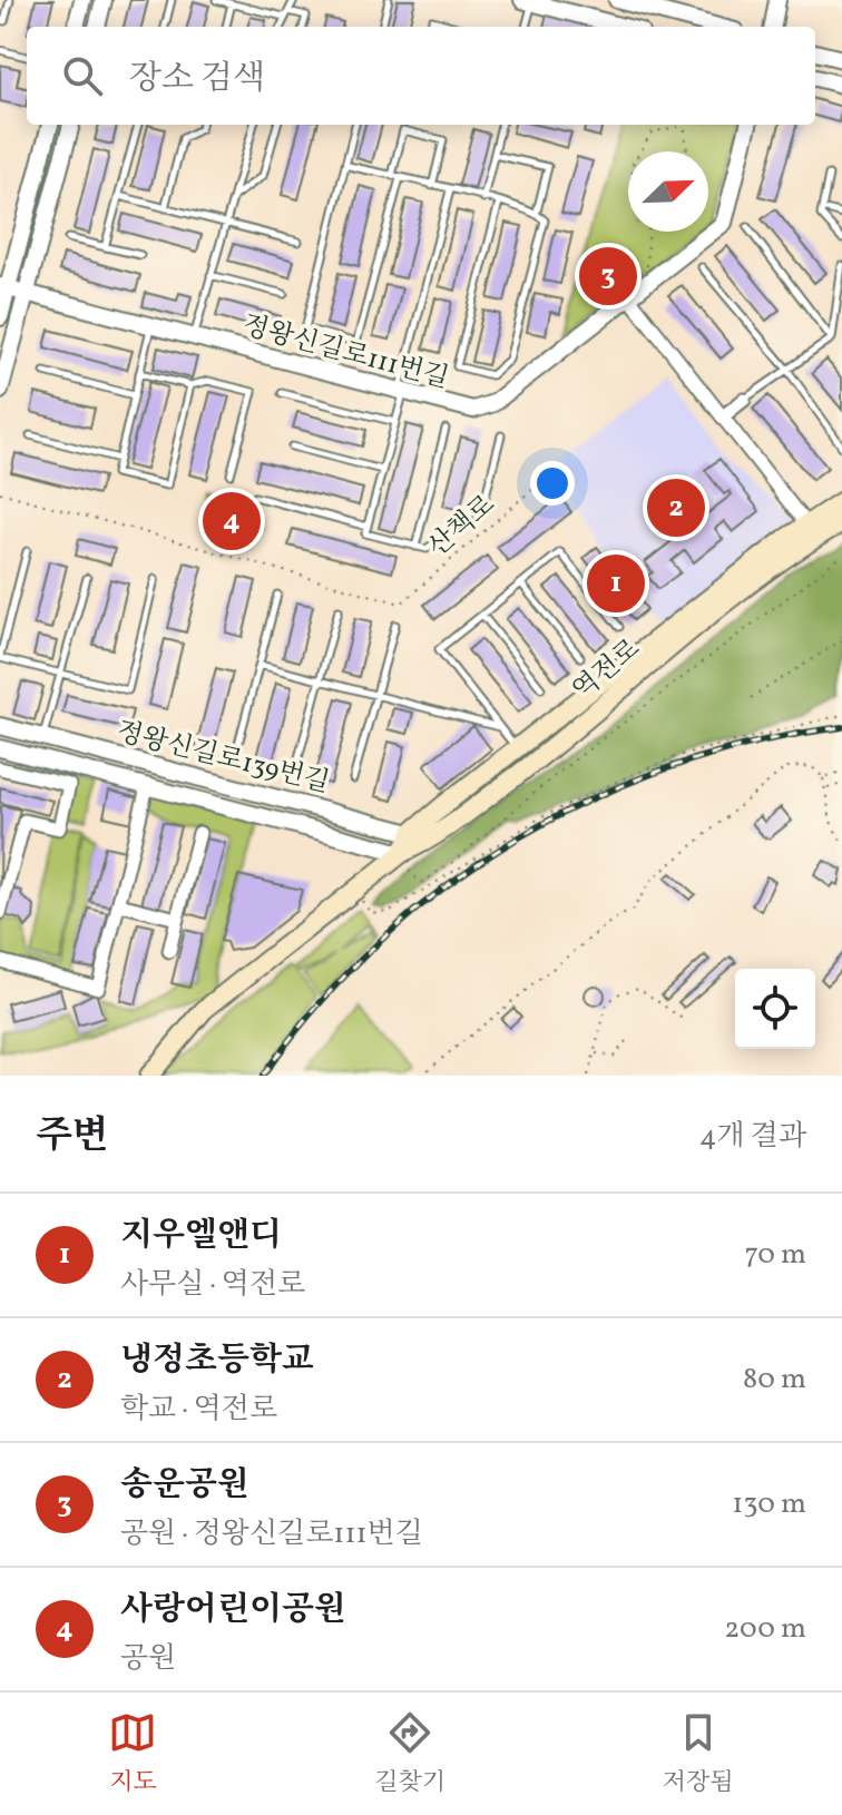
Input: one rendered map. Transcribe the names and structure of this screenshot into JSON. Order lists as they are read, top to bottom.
{
  "streets": {
    "main road": ["역전로"],
    "street": ["정왕신길로111번길", "정왕신길로139번길"],
    "path": ["산책로"]
  },
  "crossings": [
    ["역전로", "정왕신길로139번길"]
  ],
  "north": "top right",
  "page": {
    "search": "장소 검색",
    "pins": [
      "3",
      "2",
      "4",
      "1"
    ],
    "heading": ["주변", "4개 결과"],
    "list": [
      {
        "mark": "1",
        "name": "지우엘앤디",
        "note": "사무실 · 역전로",
        "value": "70 m"
      },
      {
        "mark": "2",
        "name": "냉정초등학교",
        "note": "학교 · 역전로",
        "value": "80 m"
      },
      {
        "mark": "3",
        "name": "송운공원",
        "note": "공원 · 정왕신길로111번길",
        "value": "130 m"
      },
      {
        "mark": "4",
        "name": "사랑어린이공원",
        "note": "공원",
        "value": "200 m"
      }
    ],
    "nav": ["지도", "길찾기", "저장됨"]
  }
}
